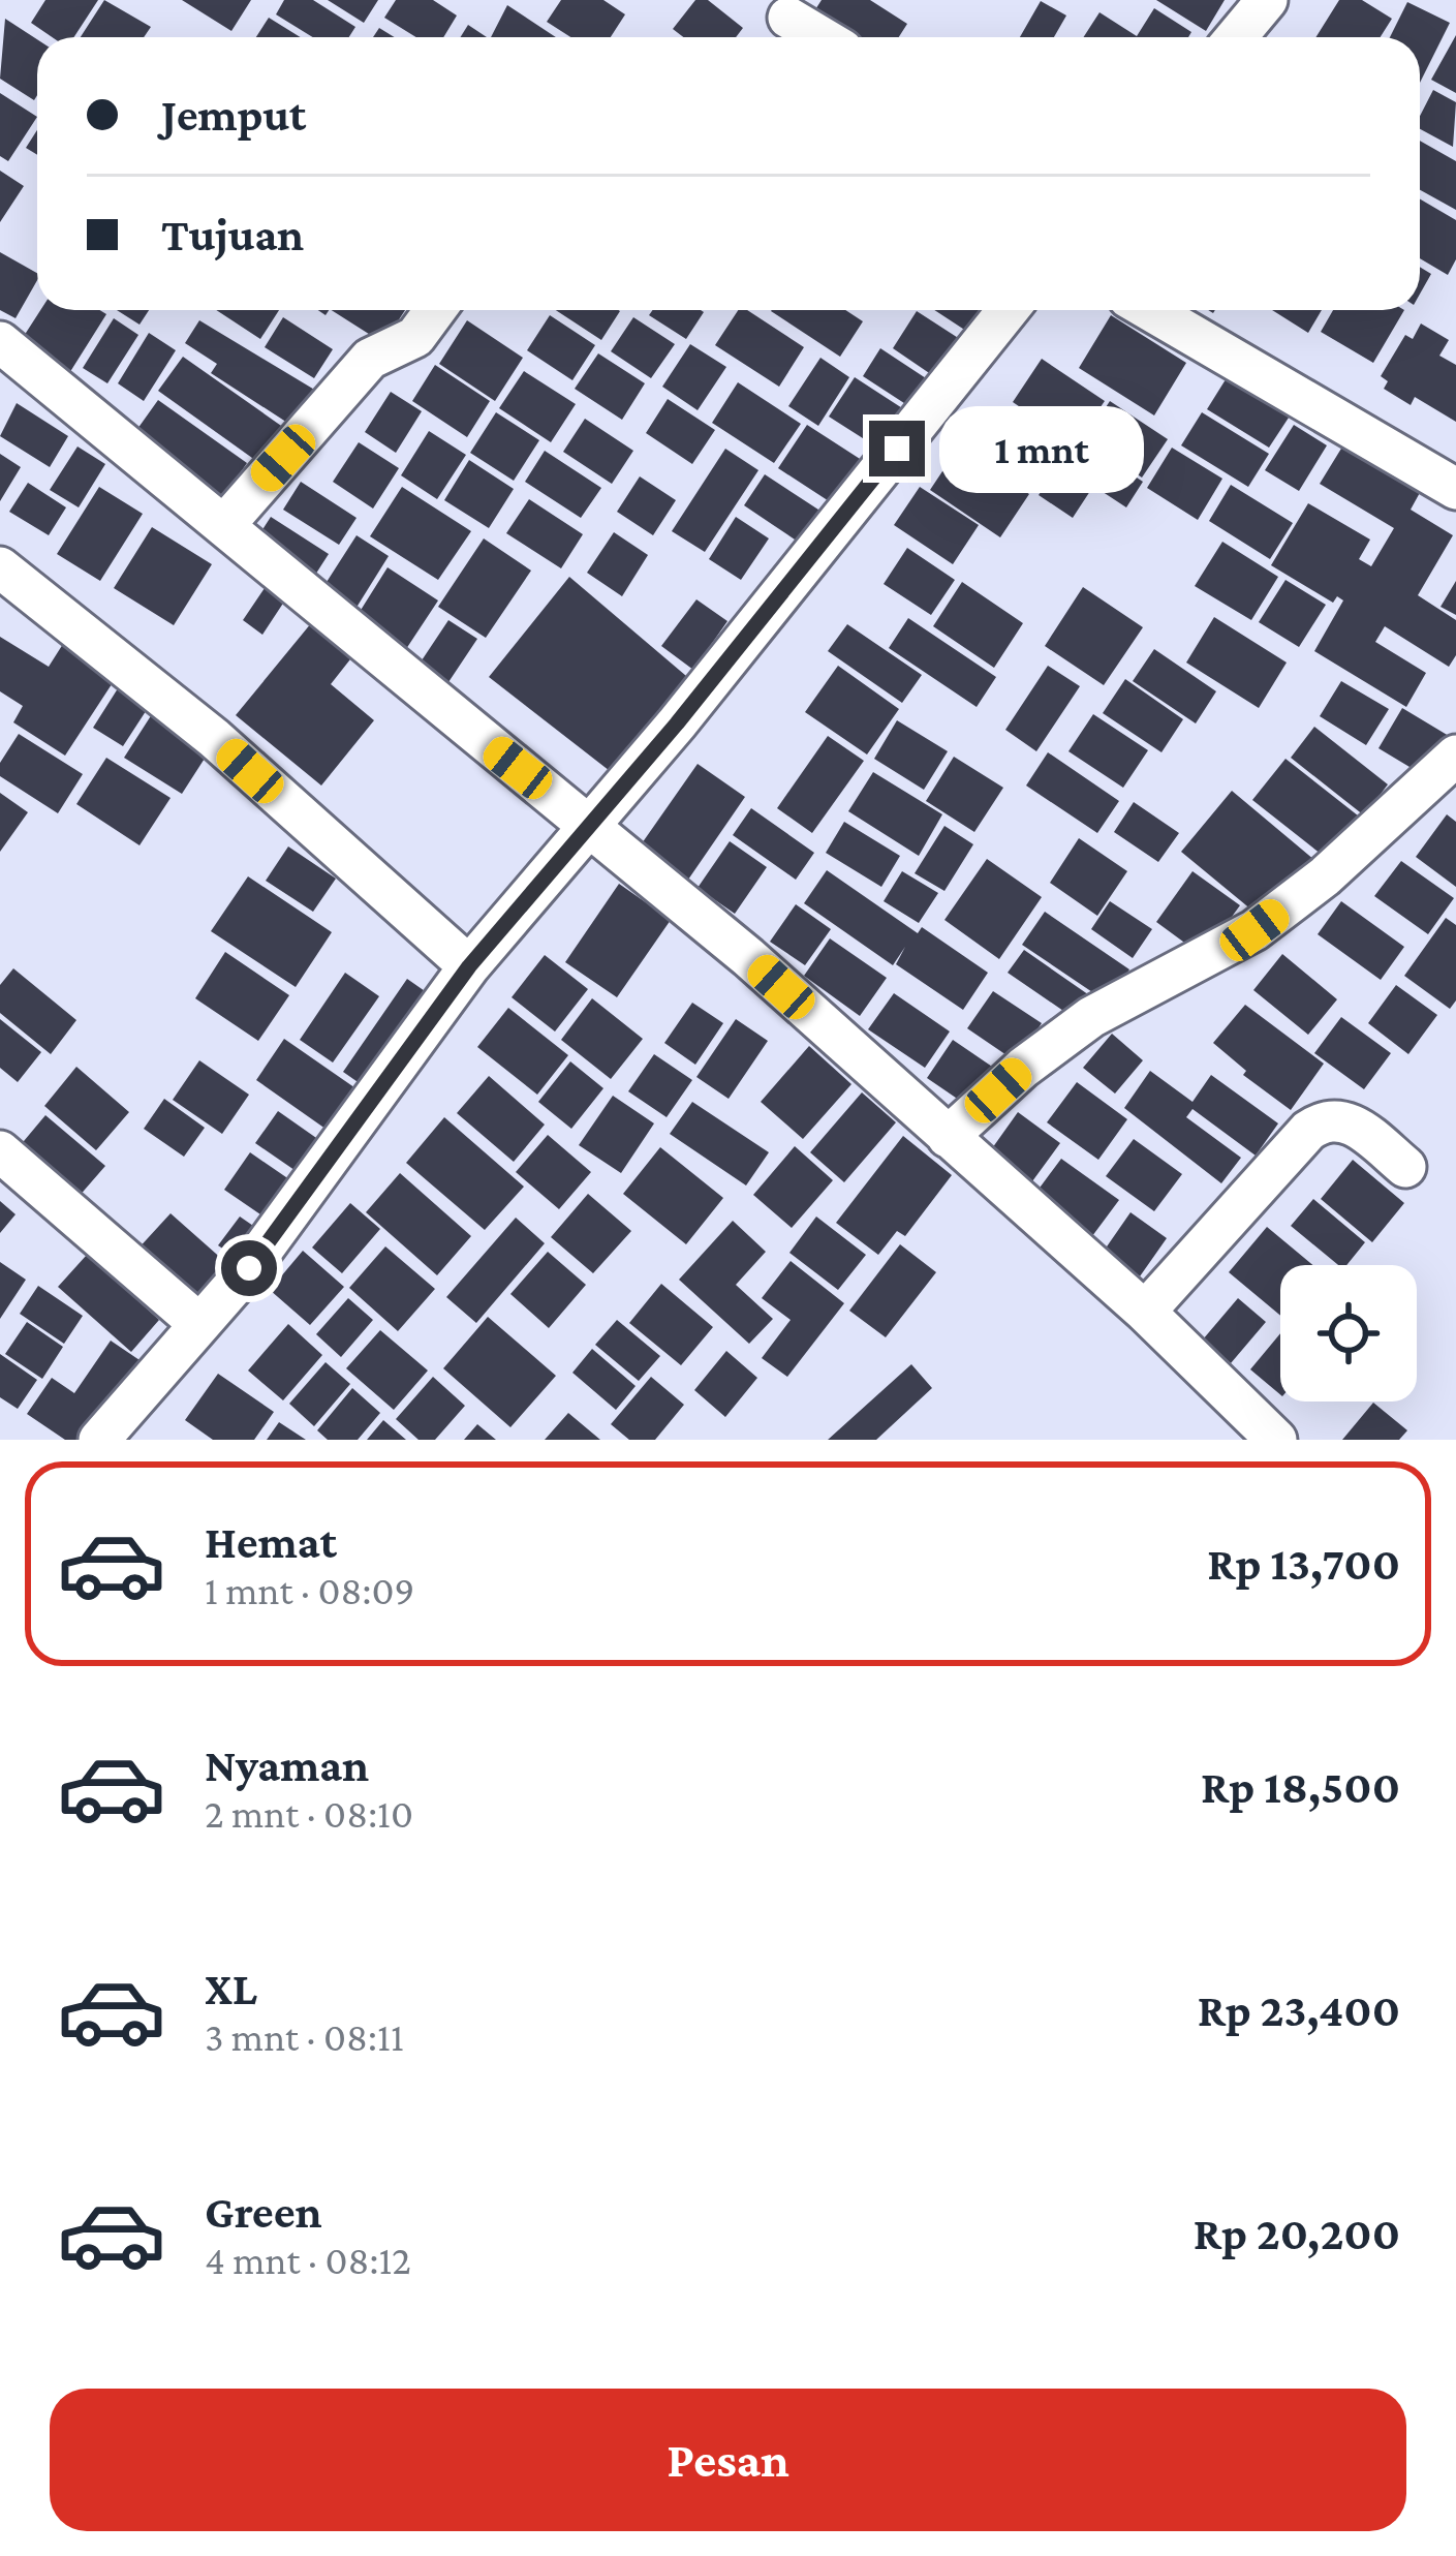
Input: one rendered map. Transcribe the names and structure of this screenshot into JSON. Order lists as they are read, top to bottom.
{
  "page": {
    "banner": ["Jemput", "Tujuan"],
    "bubble": "1 mnt",
    "list": [
      {
        "name": "Hemat",
        "note": "1 mnt · 08:09",
        "value": "Rp 13,700"
      },
      {
        "name": "Nyaman",
        "note": "2 mnt · 08:10",
        "value": "Rp 18,500"
      },
      {
        "name": "XL",
        "note": "3 mnt · 08:11",
        "value": "Rp 23,400"
      },
      {
        "name": "Green",
        "note": "4 mnt · 08:12",
        "value": "Rp 20,200"
      }
    ],
    "buttons": "Pesan"
  }
}
